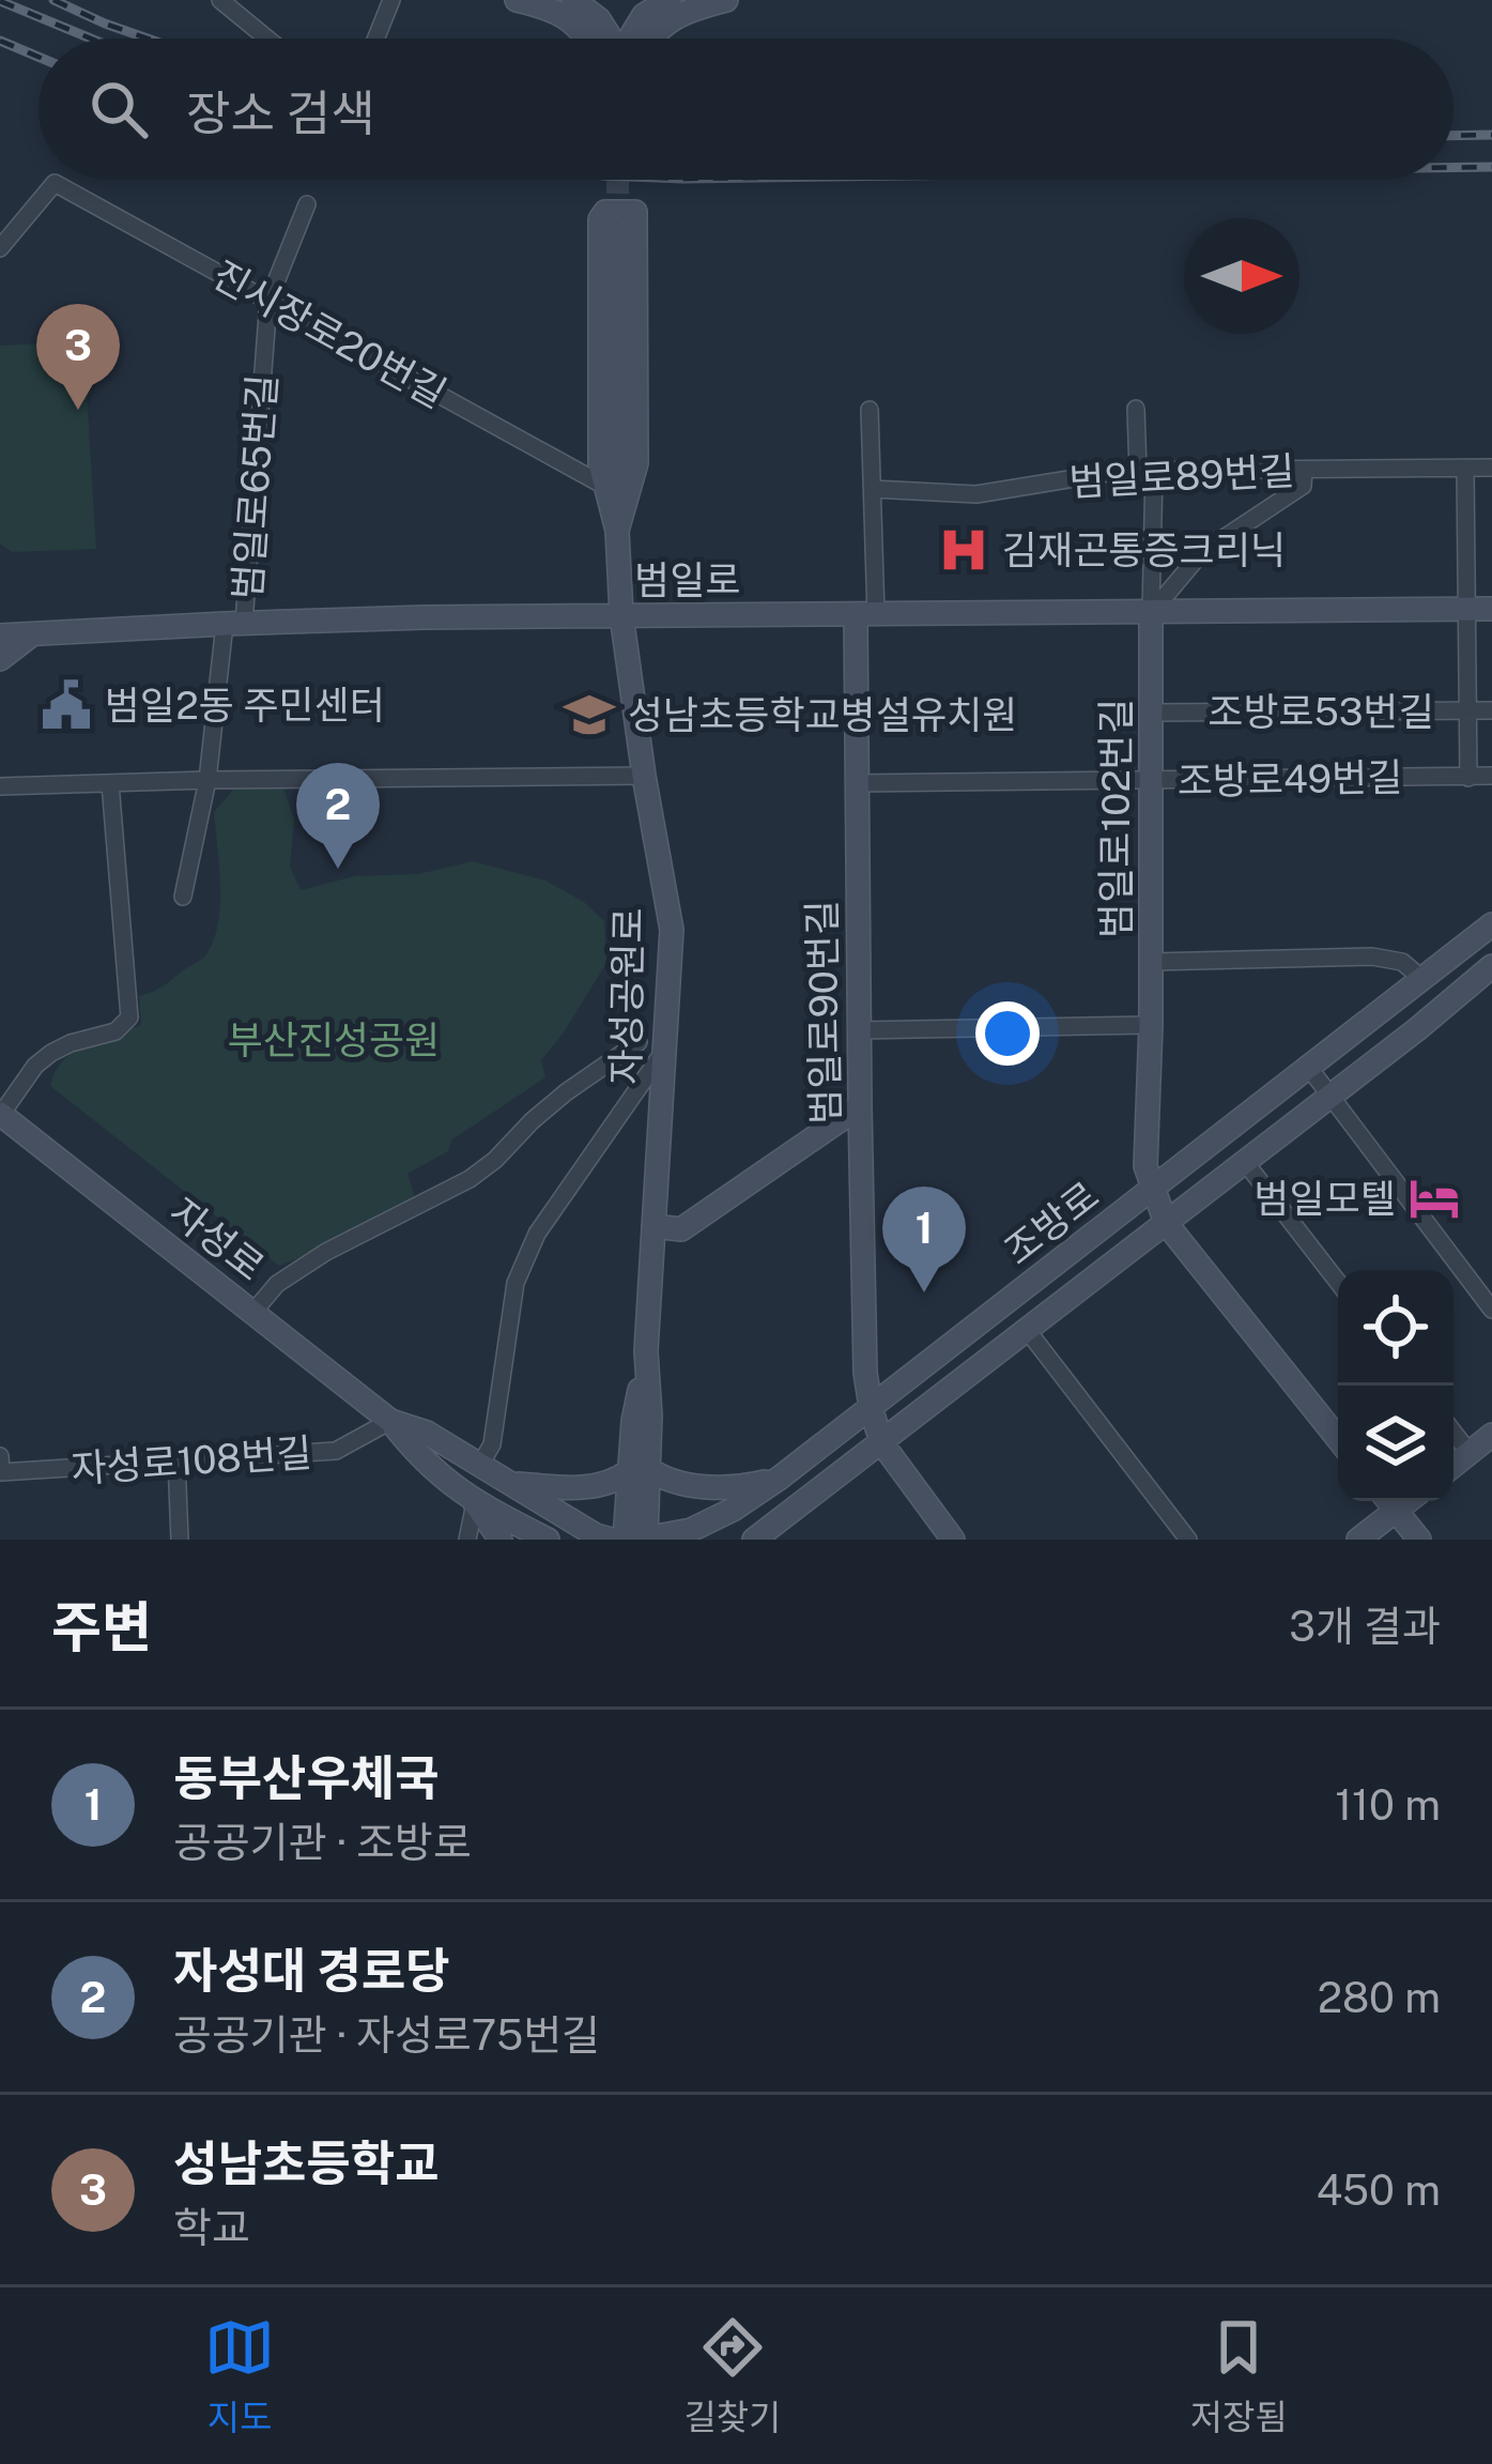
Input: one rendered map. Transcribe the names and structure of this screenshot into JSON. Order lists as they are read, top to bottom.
{
  "streets": {
    "main road": [
      "범일로",
      "범일로102번길",
      "자성공원로",
      "범일로90번길",
      "조방로",
      "자성로"
    ],
    "street": [
      "진시장로20번길",
      "범일로89번길",
      "범일로65번길",
      "조방로53번길",
      "조방로49번길",
      "자성로108번길"
    ]
  },
  "crossings": [
    ["진시장로20번길", "범일로65번길"],
    ["범일로65번길", "범일로"],
    ["범일로", "범일로102번길"],
    ["범일로", "자성공원로"],
    ["범일로", "범일로90번길"],
    ["조방로53번길", "범일로102번길"],
    ["조방로49번길", "범일로102번길"],
    ["조방로49번길", "범일로90번길"],
    ["범일로102번길", "조방로"],
    ["자성공원로", "조방로"],
    ["범일로90번길", "조방로"],
    ["자성로", "자성로108번길"]
  ],
  "parks": ["부산진성공원"],
  "places": {
    "hospital": ["김재곤통증크리닉"],
    "public building": ["범일2동 주민센터"],
    "school or university": ["성남초등학교병설유치원"],
    "hotel": ["범일모텔"]
  },
  "north": "right",
  "page": {
    "search": "장소 검색",
    "pins": ["3", "2", "1"],
    "heading": ["주변", "3개 결과"],
    "list": [
      {
        "mark": "1",
        "name": "동부산우체국",
        "note": "공공기관 · 조방로",
        "value": "110 m"
      },
      {
        "mark": "2",
        "name": "자성대 경로당",
        "note": "공공기관 · 자성로75번길",
        "value": "280 m"
      },
      {
        "mark": "3",
        "name": "성남초등학교",
        "note": "학교",
        "value": "450 m"
      }
    ],
    "nav": ["지도", "길찾기", "저장됨"]
  }
}
